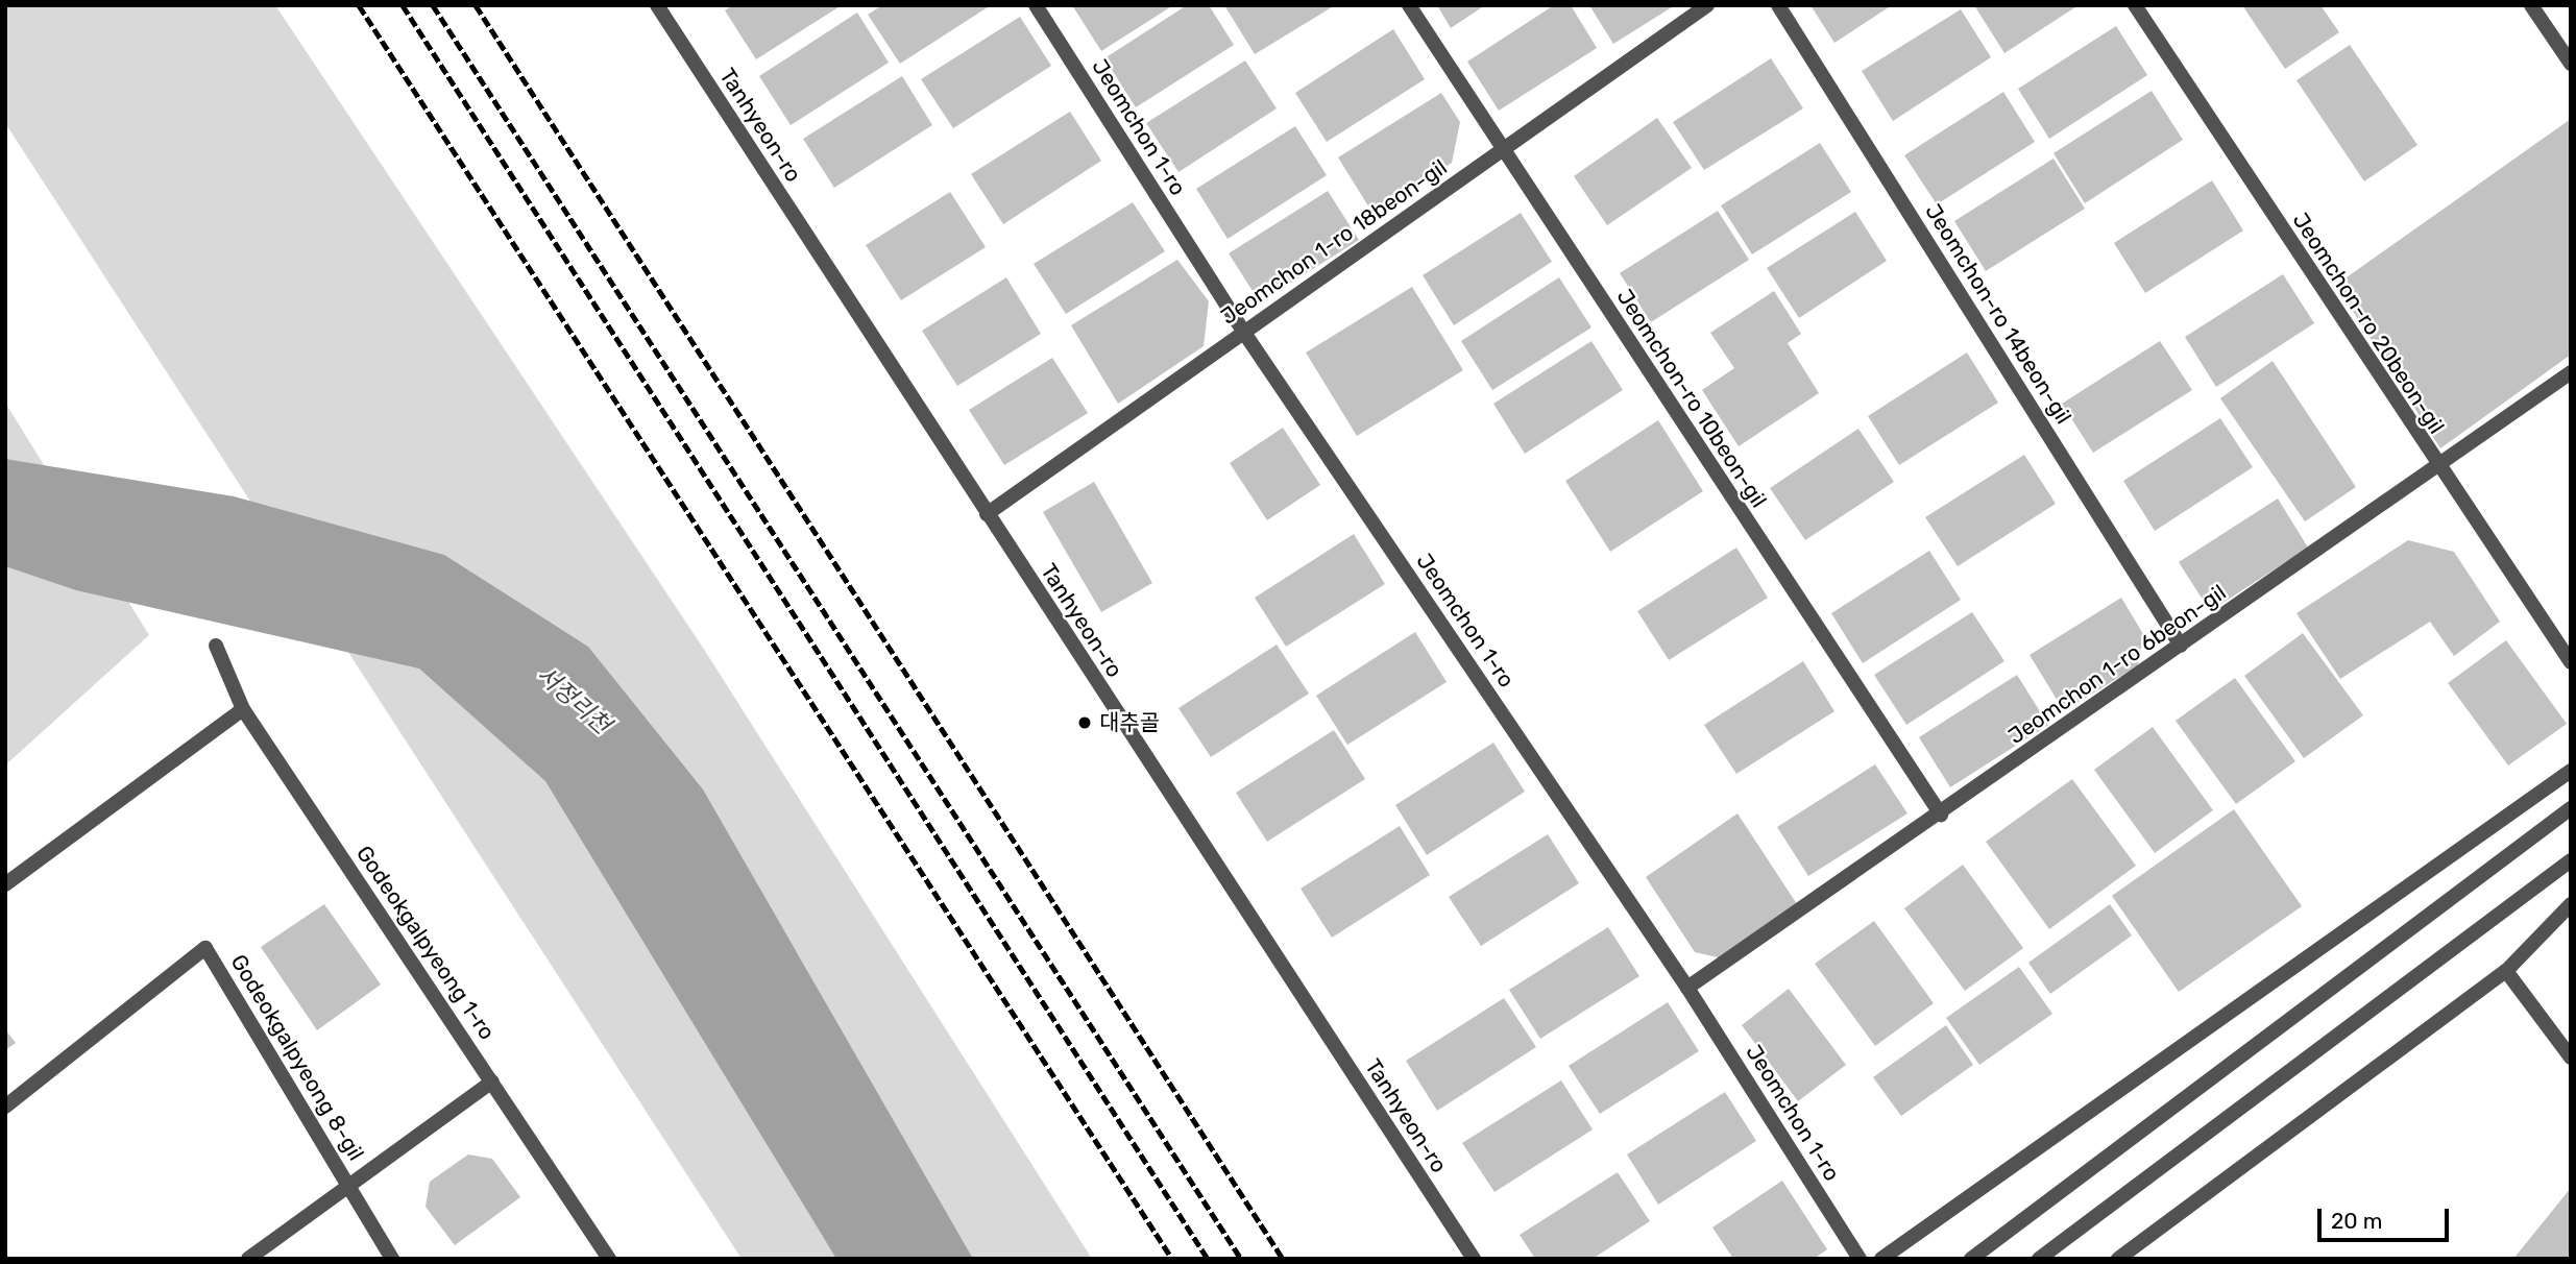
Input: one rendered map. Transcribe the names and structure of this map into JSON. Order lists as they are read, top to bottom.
{
  "streets": {
    "street": [
      "Tanhyeon-ro",
      "Jeomchon 1-ro",
      "Jeomchon 1-ro 18beon-gil",
      "Jeomchon-ro 14beon-gil",
      "Jeomchon-ro 20beon-gil",
      "Jeomchon-ro 10beon-gil",
      "Jeomchon 1-ro 6beon-gil",
      "Godeokgalpyeong 1-ro",
      "Godeokgalpyeong 8-gil"
    ]
  },
  "crossings": [
    ["Tanhyeon-ro", "Jeomchon 1-ro 18beon-gil"],
    ["Jeomchon 1-ro", "Jeomchon 1-ro 18beon-gil"],
    ["Jeomchon 1-ro", "Jeomchon 1-ro 6beon-gil"],
    ["Jeomchon 1-ro 18beon-gil", "Jeomchon-ro 10beon-gil"],
    ["Jeomchon-ro 14beon-gil", "Jeomchon 1-ro 6beon-gil"],
    ["Jeomchon-ro 20beon-gil", "Jeomchon 1-ro 6beon-gil"],
    ["Jeomchon-ro 10beon-gil", "Jeomchon 1-ro 6beon-gil"]
  ],
  "water": ["서정리천"],
  "places": ["대추골"],
  "scale_bar": "20 m"
}
